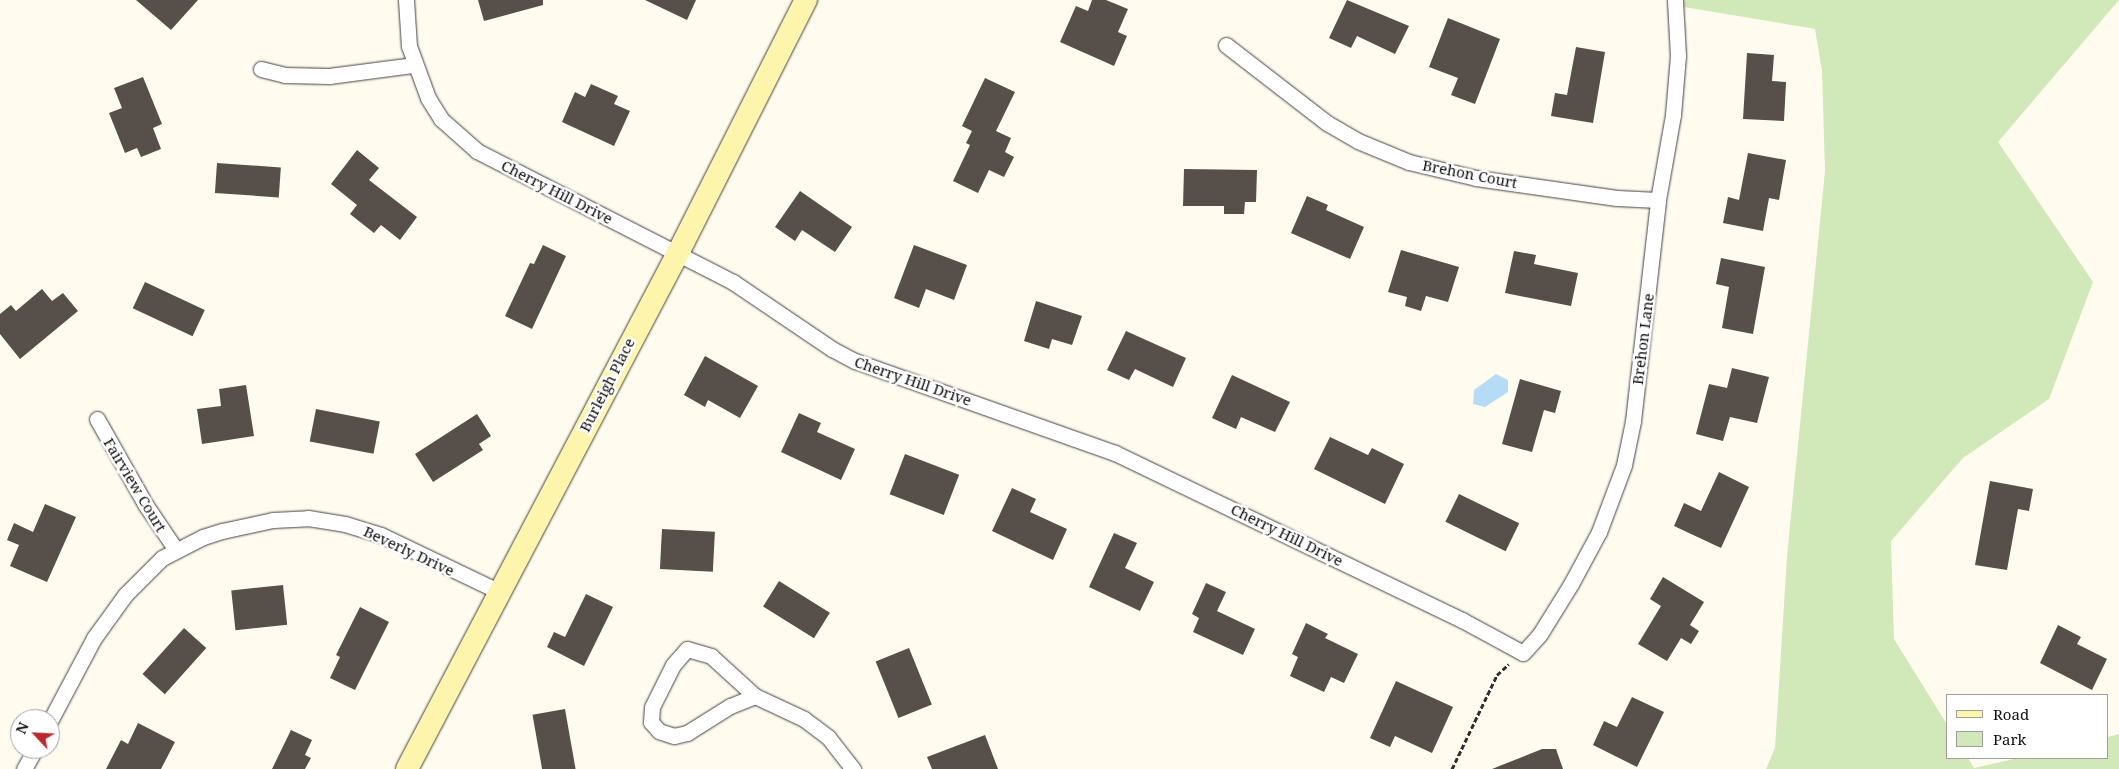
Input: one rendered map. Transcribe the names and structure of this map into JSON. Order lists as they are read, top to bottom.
{
  "streets": {
    "street": [
      "Brehon Court",
      "Cherry Hill Drive",
      "Brehon Lane",
      "Burleigh Place",
      "Fairview Court",
      "Beverly Drive"
    ]
  },
  "crossings": [
    ["Brehon Court", "Brehon Lane"],
    ["Cherry Hill Drive", "Brehon Lane"],
    ["Cherry Hill Drive", "Burleigh Place"],
    ["Burleigh Place", "Beverly Drive"],
    ["Fairview Court", "Beverly Drive"]
  ],
  "legend": ["Road", "Park"],
  "north": "top left"
}
